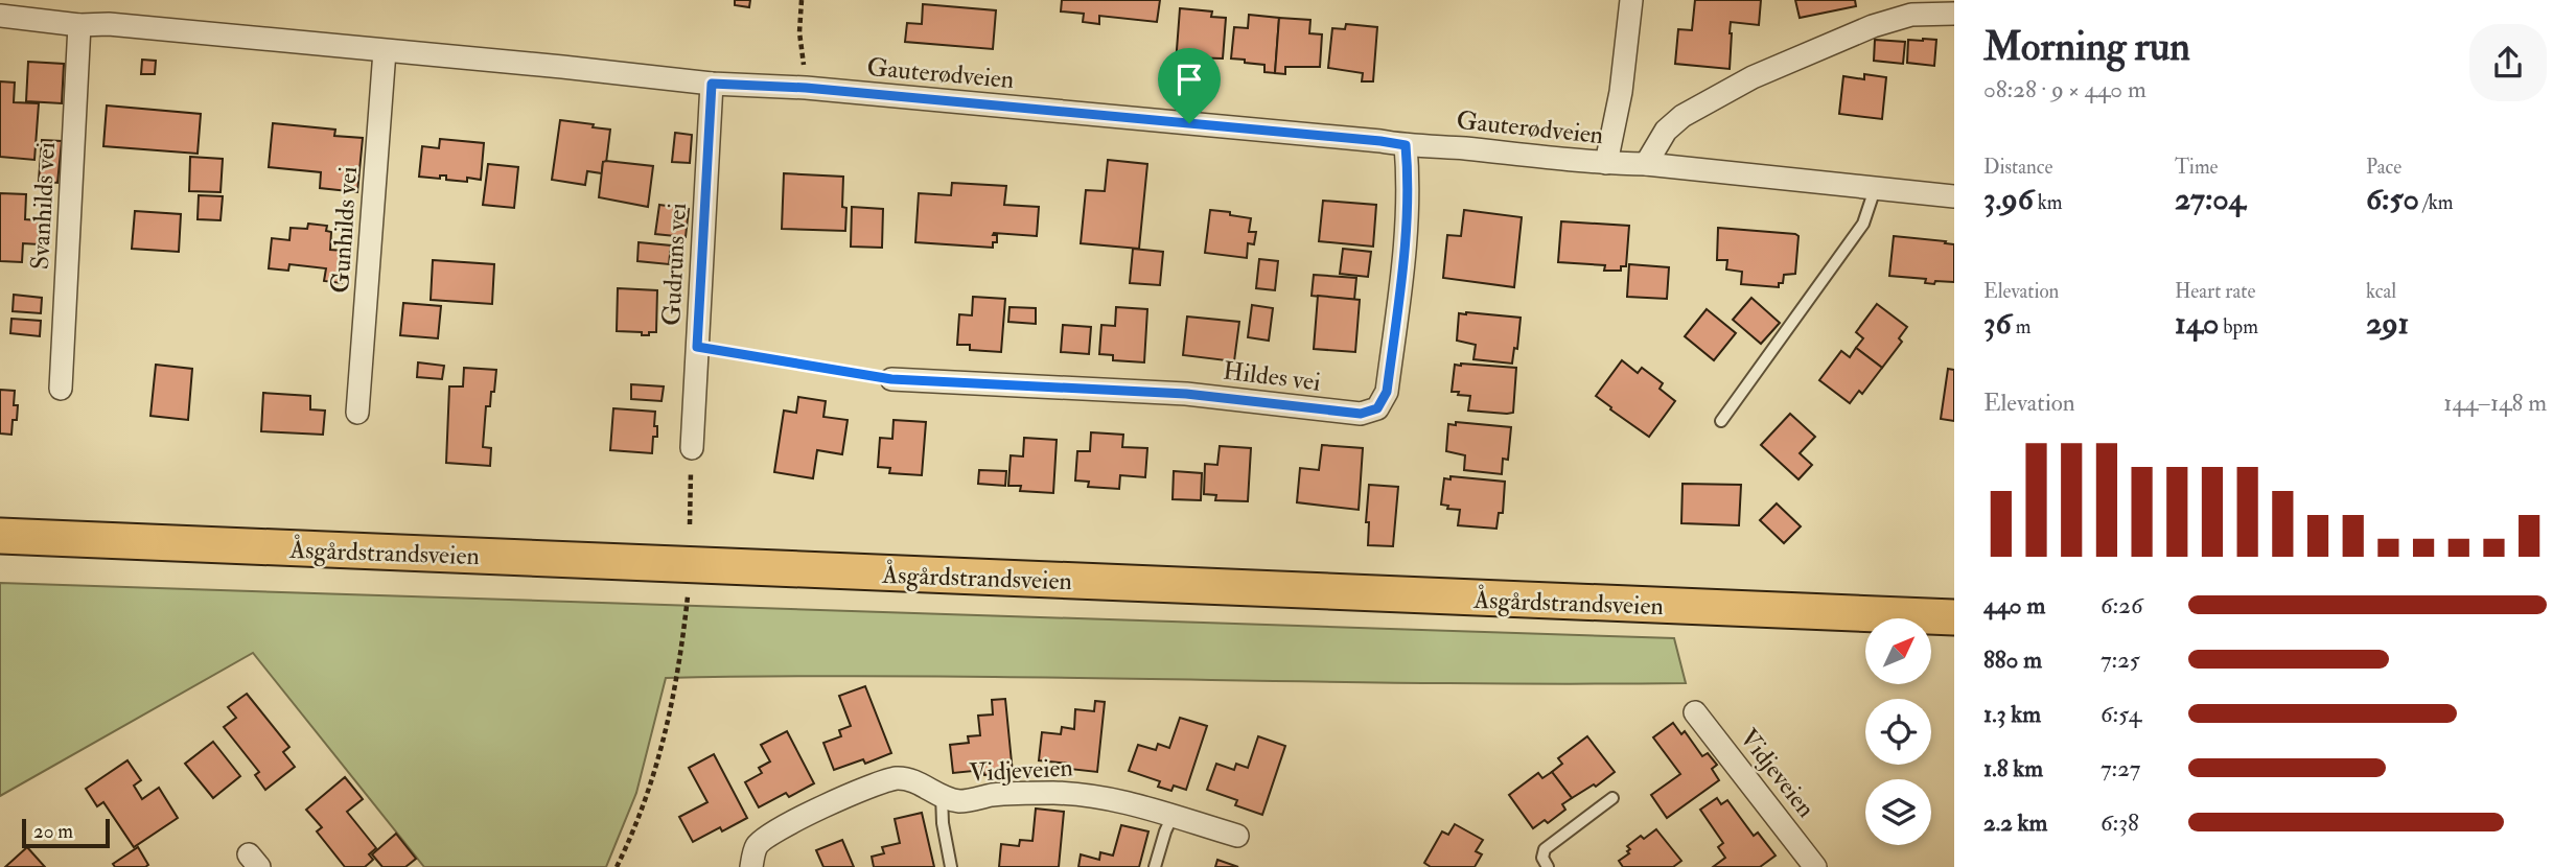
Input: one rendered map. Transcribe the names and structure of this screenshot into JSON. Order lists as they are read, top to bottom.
{
  "streets": {
    "main road": ["Åsgårdstrandsveien"],
    "street": [
      "Gauterødveien",
      "Svanhilds vei",
      "Gunhilds vei",
      "Gudruns vei",
      "Hildes vei",
      "Vidjeveien"
    ]
  },
  "crossings": [
    ["Gauterødveien", "Svanhilds vei"],
    ["Gauterødveien", "Gunhilds vei"],
    ["Gauterødveien", "Gudruns vei"],
    ["Gauterødveien", "Hildes vei"]
  ],
  "scale_bar": "20 m",
  "north": "top right",
  "page": {
    "heading": ["Morning run", "08:28 · 9 × 440 m"],
    "stats": [
      ["Distance", "3.96 km"],
      ["Time", "27:04"],
      ["Pace", "6:50 /km"],
      ["Elevation", "36 m"],
      ["Heart rate", "140 bpm"],
      ["kcal", "291"]
    ],
    "chart": ["Elevation", "144–148 m"],
    "list": [
      {
        "name": "440 m",
        "note": "6:26"
      },
      {
        "name": "880 m",
        "note": "7:25"
      },
      {
        "name": "1.3 km",
        "note": "6:54"
      },
      {
        "name": "1.8 km",
        "note": "7:27"
      },
      {
        "name": "2.2 km",
        "note": "6:38"
      }
    ],
    "scale": "20 m"
  }
}
